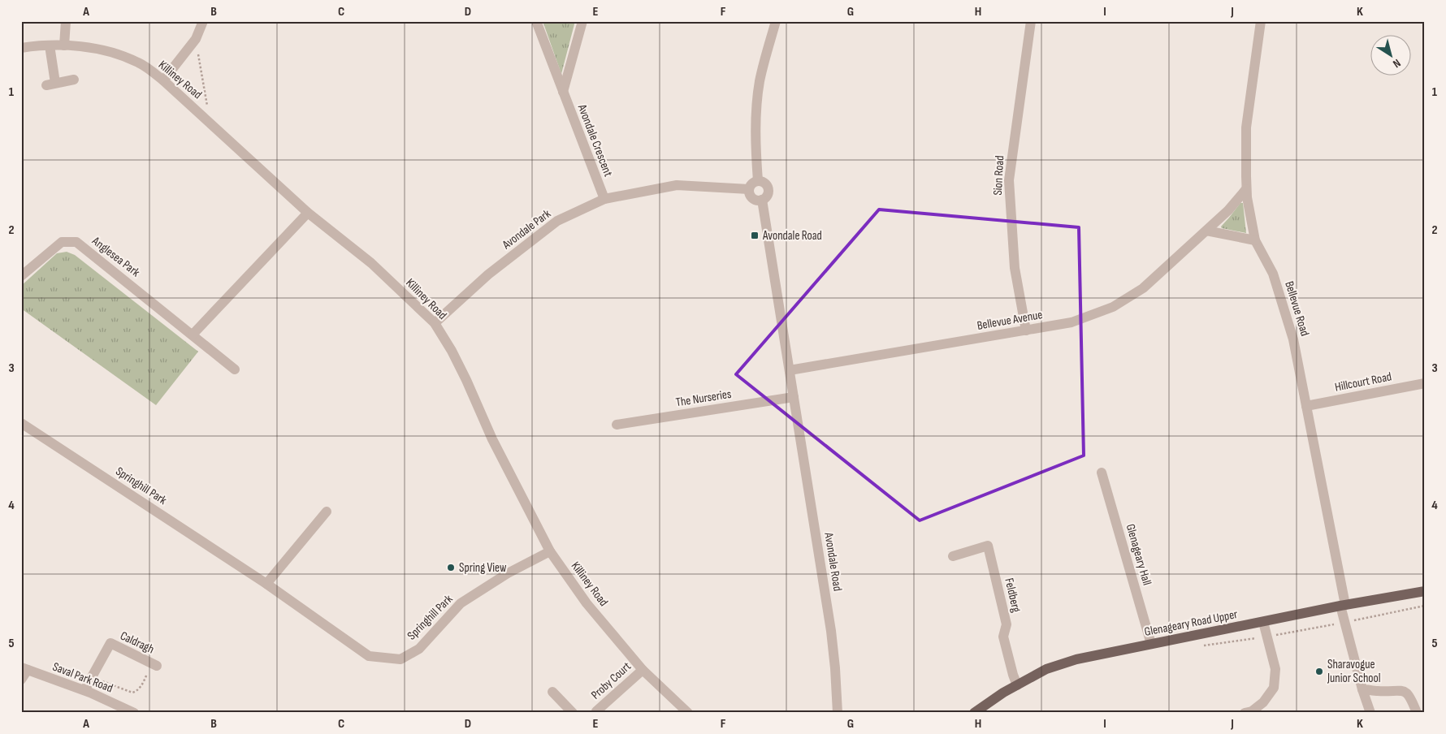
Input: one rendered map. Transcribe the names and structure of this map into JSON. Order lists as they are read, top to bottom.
{
  "streets": {
    "main road": ["Glenageary Road Upper"],
    "street": [
      "Killiney Road",
      "Avondale Crescent",
      "Sion Road",
      "Avondale Park",
      "Anglesea Park",
      "Bellevue Road",
      "Bellevue Avenue",
      "Hillcourt Road",
      "The Nurseries",
      "Springhill Park",
      "Glenageary Hall",
      "Avondale Road",
      "Feldberg",
      "Caldragh",
      "Saval Park Road",
      "Proby Court"
    ]
  },
  "crossings": [
    ["Killiney Road", "Avondale Park"],
    ["Killiney Road", "Springhill Park"],
    ["Killiney Road", "Proby Court"],
    ["Avondale Crescent", "Avondale Park"],
    ["Sion Road", "Bellevue Avenue"],
    ["Avondale Park", "Avondale Road"],
    ["Bellevue Road", "Bellevue Avenue"],
    ["Bellevue Road", "Hillcourt Road"],
    ["Bellevue Road", "Glenageary Road Upper"],
    ["Bellevue Avenue", "Avondale Road"],
    ["The Nurseries", "Avondale Road"],
    ["Glenageary Hall", "Glenageary Road Upper"],
    ["Feldberg", "Glenageary Road Upper"],
    ["Caldragh", "Saval Park Road"]
  ],
  "places": {
    "transit": ["Avondale Road"],
    "other": ["Spring View", "Sharavogue Junior School"]
  },
  "north": "bottom right",
  "grid": {
    "columns": [
      "A",
      "B",
      "C",
      "D",
      "E",
      "F",
      "G",
      "H",
      "I",
      "J",
      "K"
    ],
    "rows": [
      "1",
      "2",
      "3",
      "4",
      "5"
    ]
  }
}
